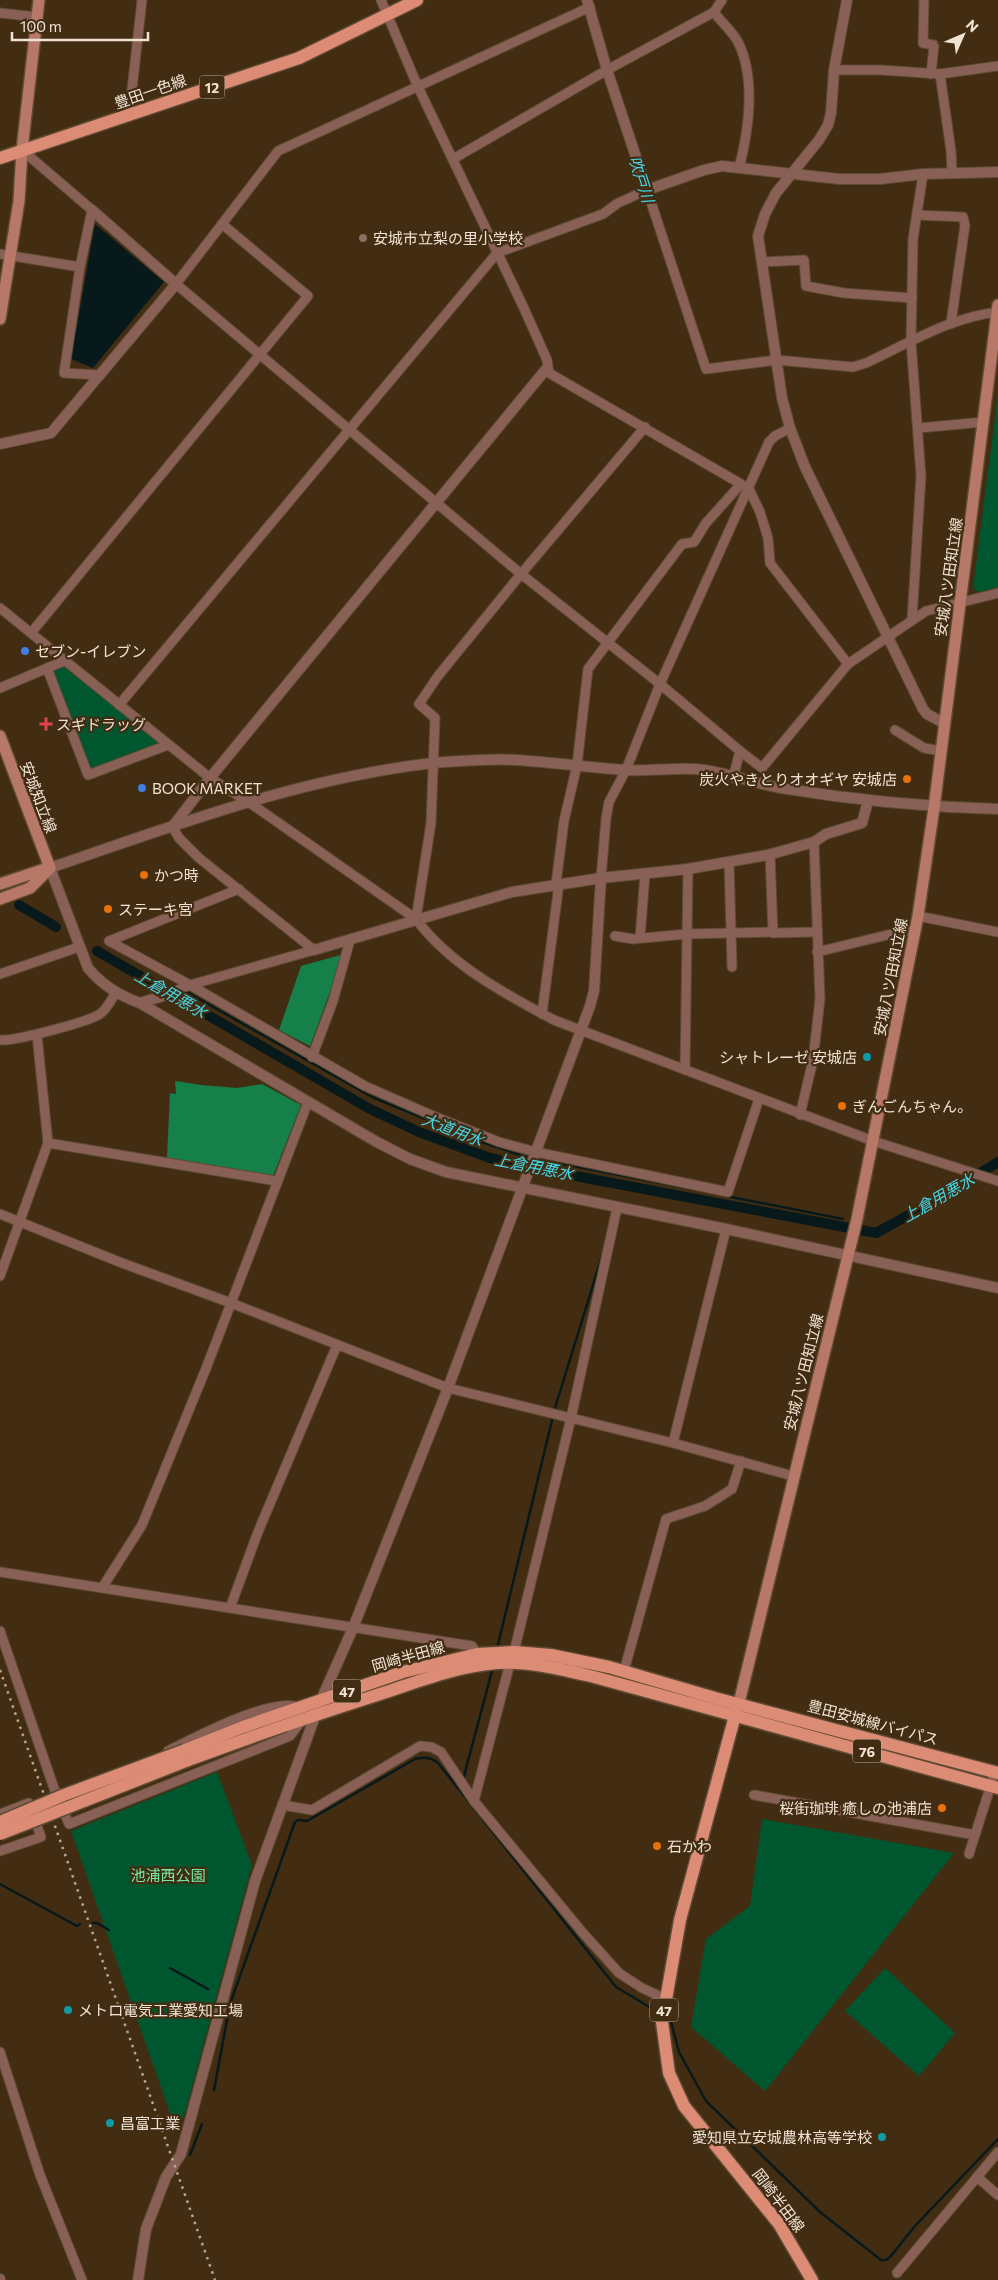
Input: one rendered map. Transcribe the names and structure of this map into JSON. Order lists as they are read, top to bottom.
{
  "streets": {
    "main road": [
      "12",
      "豊田一色線",
      "安城八ツ田知立線",
      "安城知立線",
      "岡崎半田線",
      "47",
      "豊田安城線バイパス",
      "76"
    ]
  },
  "crossings": [
    ["安城八ツ田知立線", "岡崎半田線"],
    ["安城八ツ田知立線", "豊田安城線バイパス"],
    ["岡崎半田線", "豊田安城線バイパス"]
  ],
  "water": ["吹戸川", "上倉用悪水", "大道用水"],
  "parks": ["池浦西公園"],
  "places": {
    "other": [
      "安城市立梨の里小学校",
      "セブン-イレブン",
      "炭火やきとりオオギヤ 安城店",
      "BOOK MARKET",
      "かつ時",
      "ステーキ宮",
      "シャトレーゼ 安城店",
      "ぎんごんちゃん。",
      "桜街珈琲 癒しの池浦店",
      "石かわ",
      "メトロ電気工業愛知工場",
      "昌富工業",
      "愛知県立安城農林高等学校"
    ],
    "health": ["スギドラッグ"]
  },
  "scale_bar": "100 m",
  "north": "top right"
}
